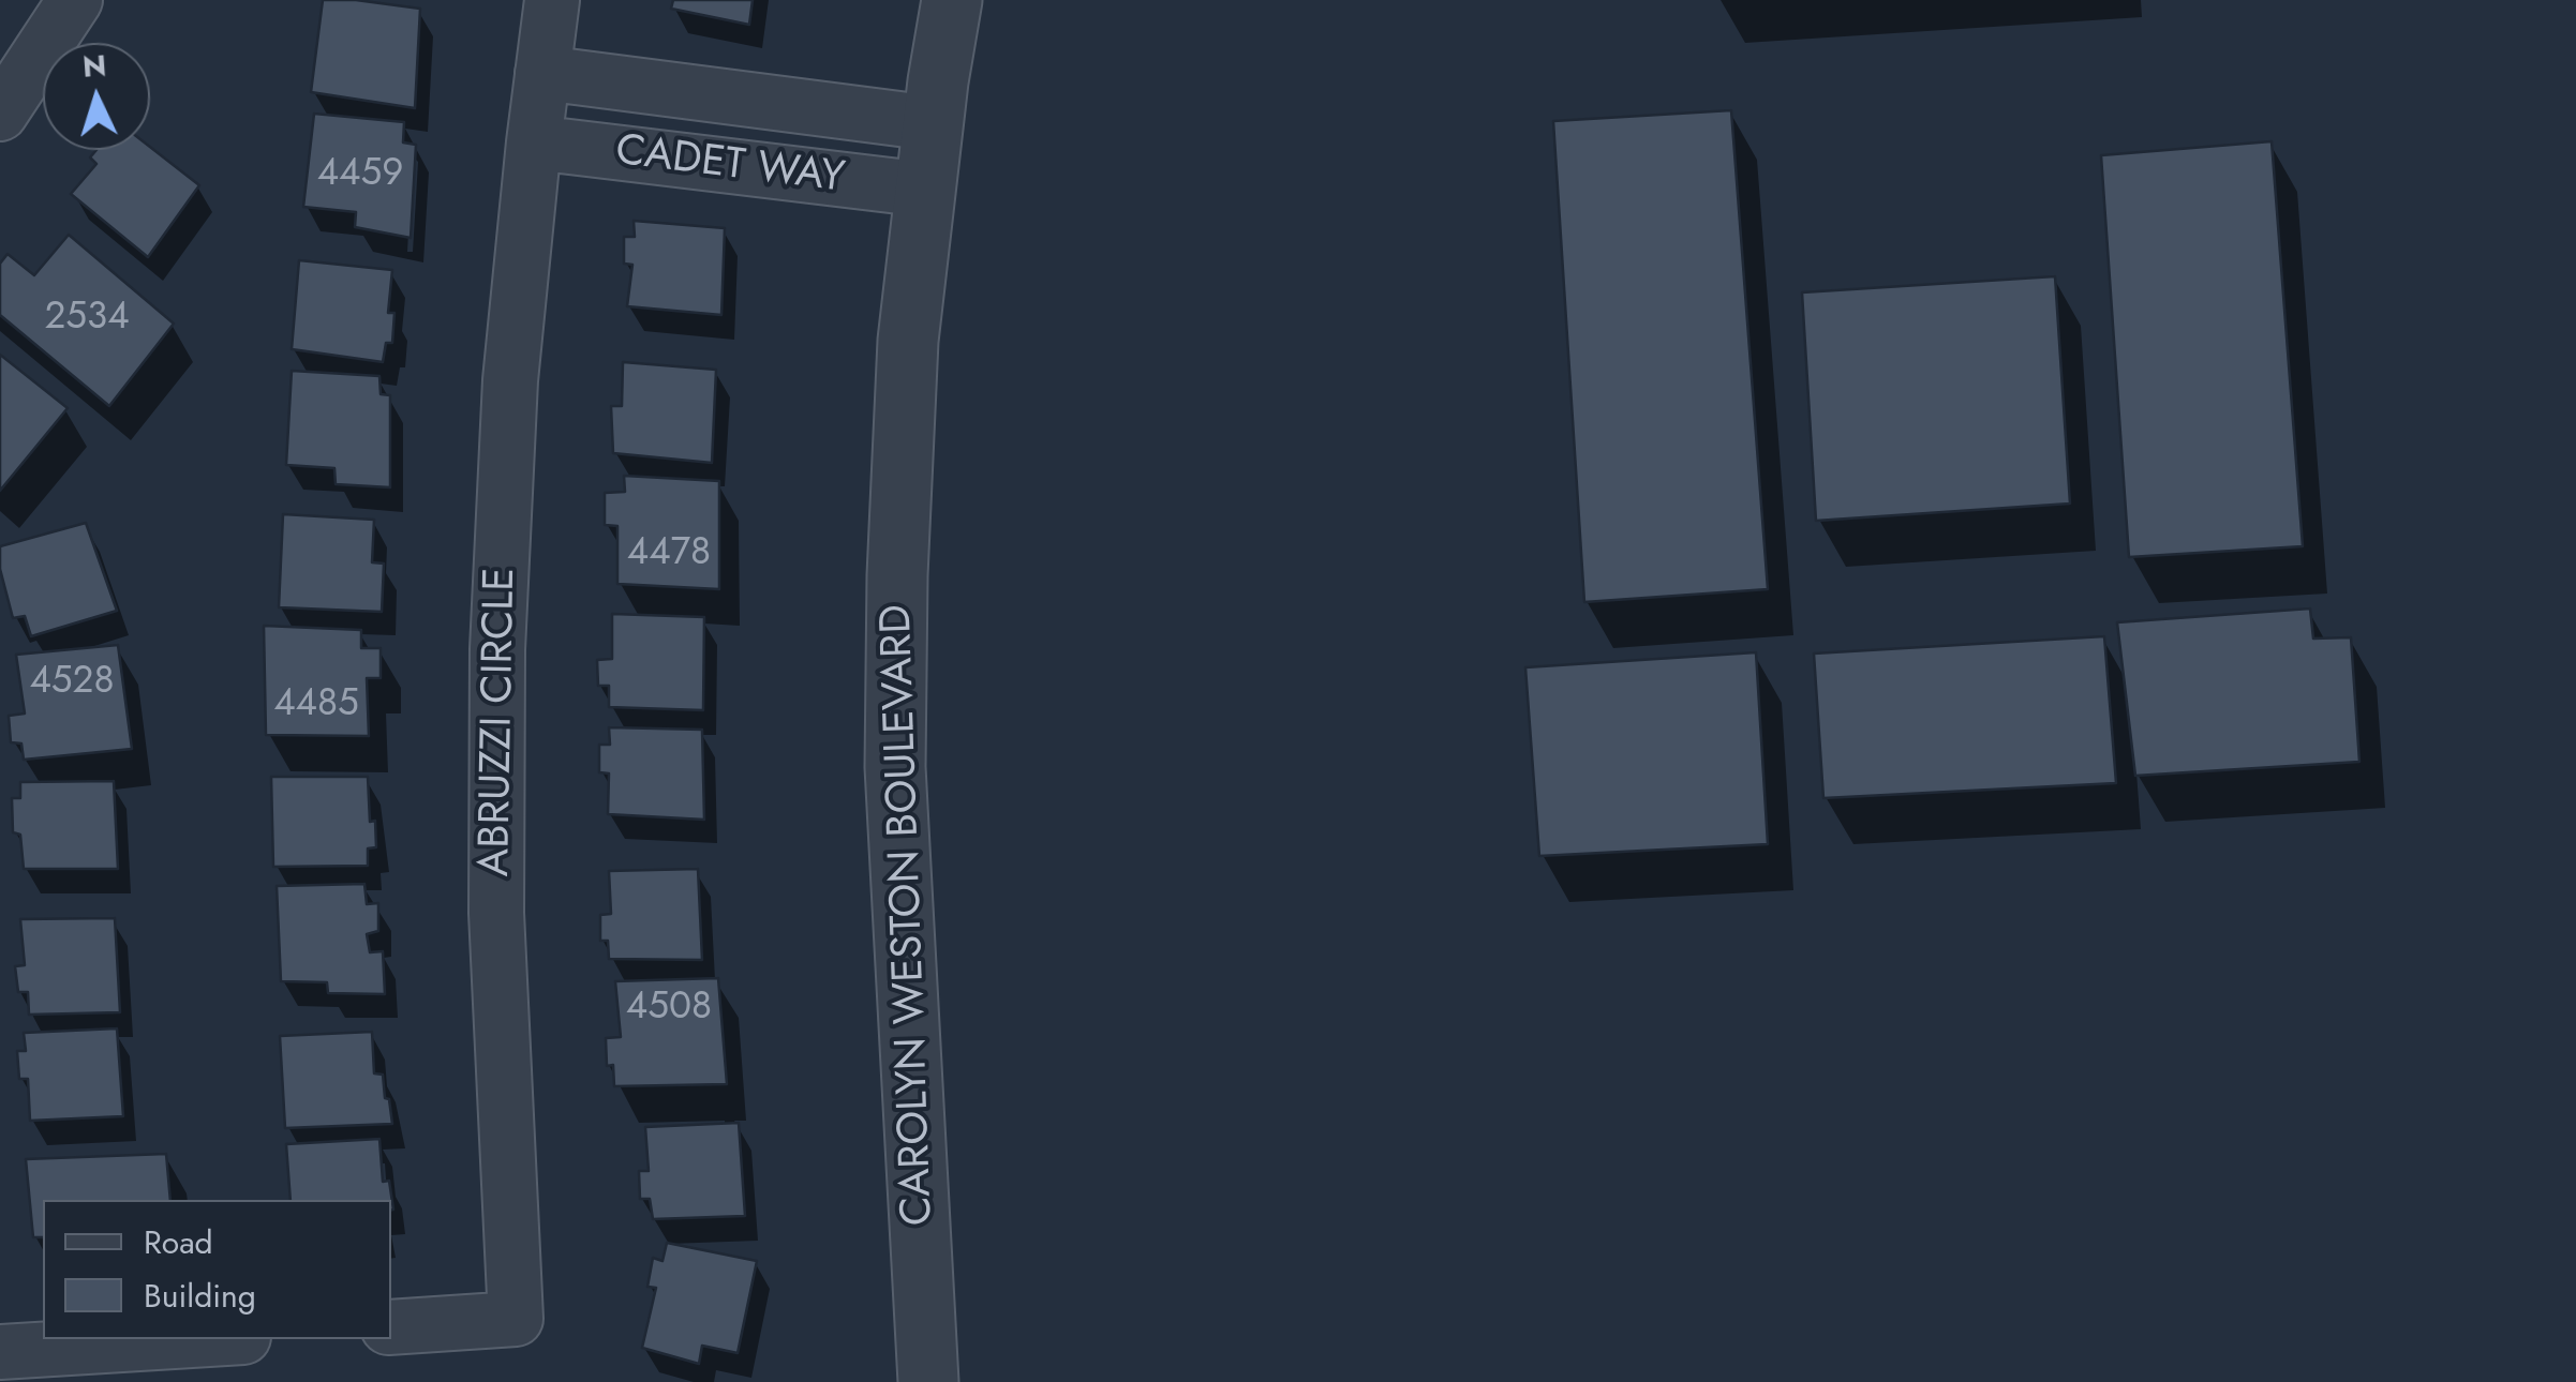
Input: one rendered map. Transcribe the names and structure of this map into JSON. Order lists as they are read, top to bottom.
{
  "streets": {
    "street": ["CADET WAY", "ABRUZZI CIRCLE", "CAROLYN WESTON BOULEVARD"]
  },
  "crossings": [
    ["CADET WAY", "ABRUZZI CIRCLE"],
    ["CADET WAY", "CAROLYN WESTON BOULEVARD"]
  ],
  "house_numbers": [
    "4459",
    "2534",
    "4478",
    "4528",
    "4485",
    "4508"
  ],
  "legend": ["Road", "Building"],
  "north": "top"
}
